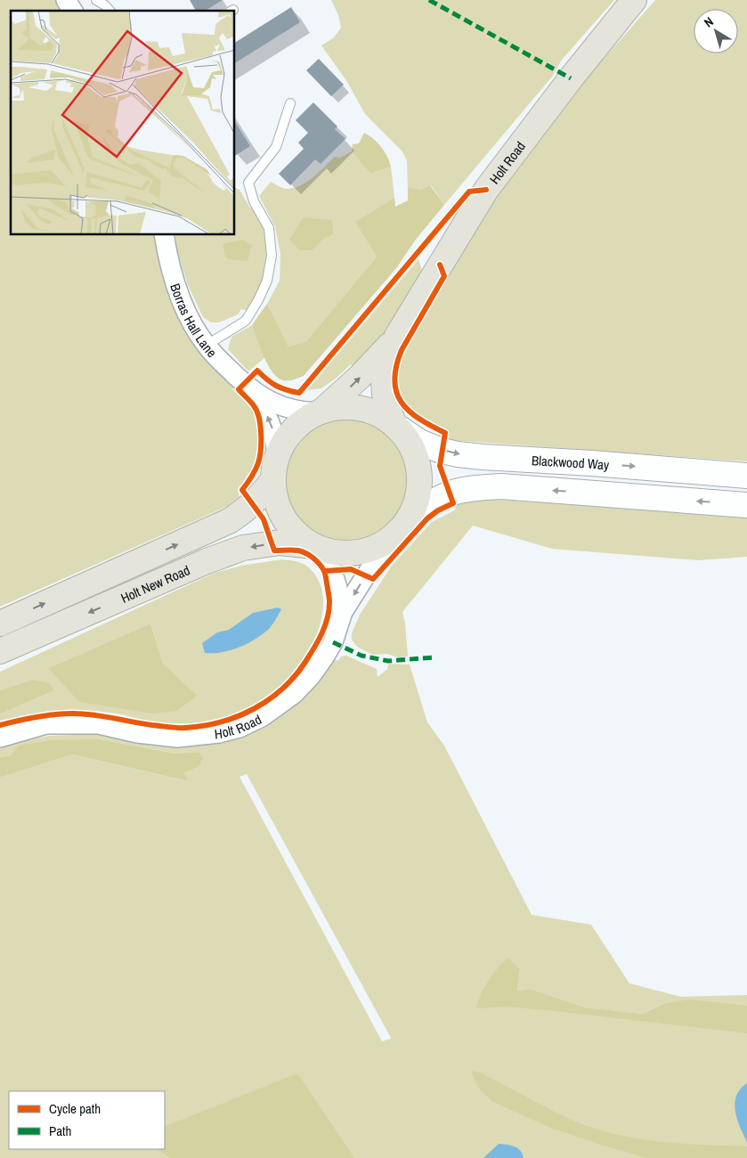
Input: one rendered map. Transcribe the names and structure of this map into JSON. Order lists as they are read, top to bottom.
{
  "streets": {
    "highway": ["Holt Road", "Holt New Road"],
    "street": ["Borras Hall Lane", "Blackwood Way"]
  },
  "crossings": [
    ["Holt Road", "Borras Hall Lane"],
    ["Holt Road", "Blackwood Way"],
    ["Holt Road", "Holt New Road"],
    ["Borras Hall Lane", "Blackwood Way"],
    ["Borras Hall Lane", "Holt New Road"],
    ["Blackwood Way", "Holt New Road"]
  ],
  "legend": ["Cycle path", "Path"],
  "north": "top left"
}
